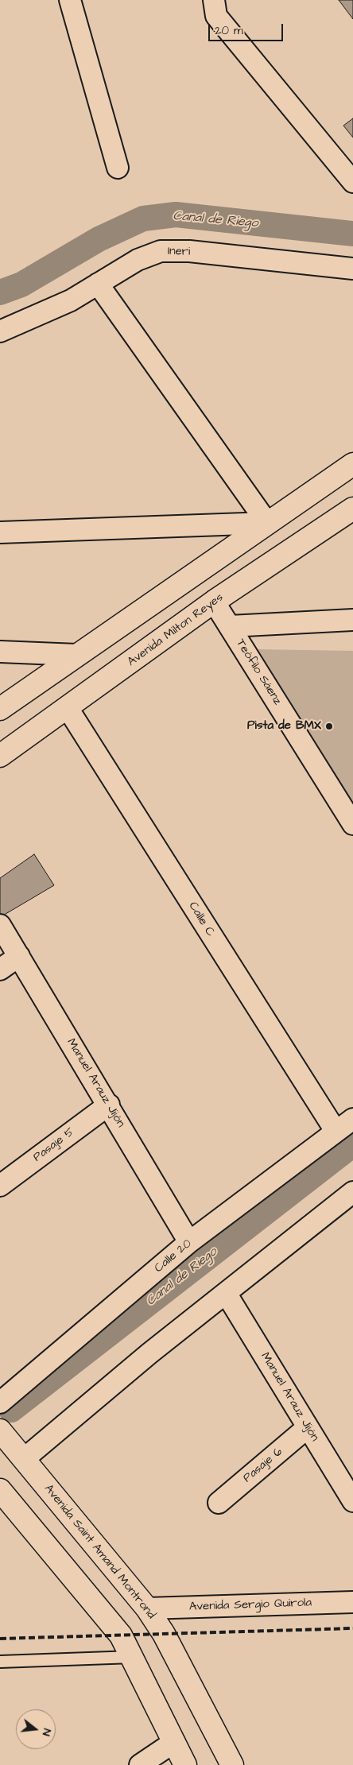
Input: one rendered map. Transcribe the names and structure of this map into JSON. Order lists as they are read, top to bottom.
{
  "streets": {
    "street": [
      "Ineri",
      "Avenida Milton Reyes",
      "Teófilo Sáenz",
      "Calle C",
      "Manuel Arauz Jijón",
      "Pasaje 5",
      "Calle 20",
      "Pasaje 6",
      "Avenida Saint Amand Montrond",
      "Avenida Sergio Quirola"
    ]
  },
  "crossings": [
    ["Avenida Milton Reyes", "Teófilo Sáenz"],
    ["Avenida Milton Reyes", "Calle C"],
    ["Calle C", "Calle 20"],
    ["Manuel Arauz Jijón", "Pasaje 5"],
    ["Manuel Arauz Jijón", "Calle 20"],
    ["Manuel Arauz Jijón", "Pasaje 6"],
    ["Avenida Saint Amand Montrond", "Avenida Sergio Quirola"]
  ],
  "water": ["Canal de Riego"],
  "places": ["Pista de BMX"],
  "scale_bar": "20 m",
  "north": "right"
}
